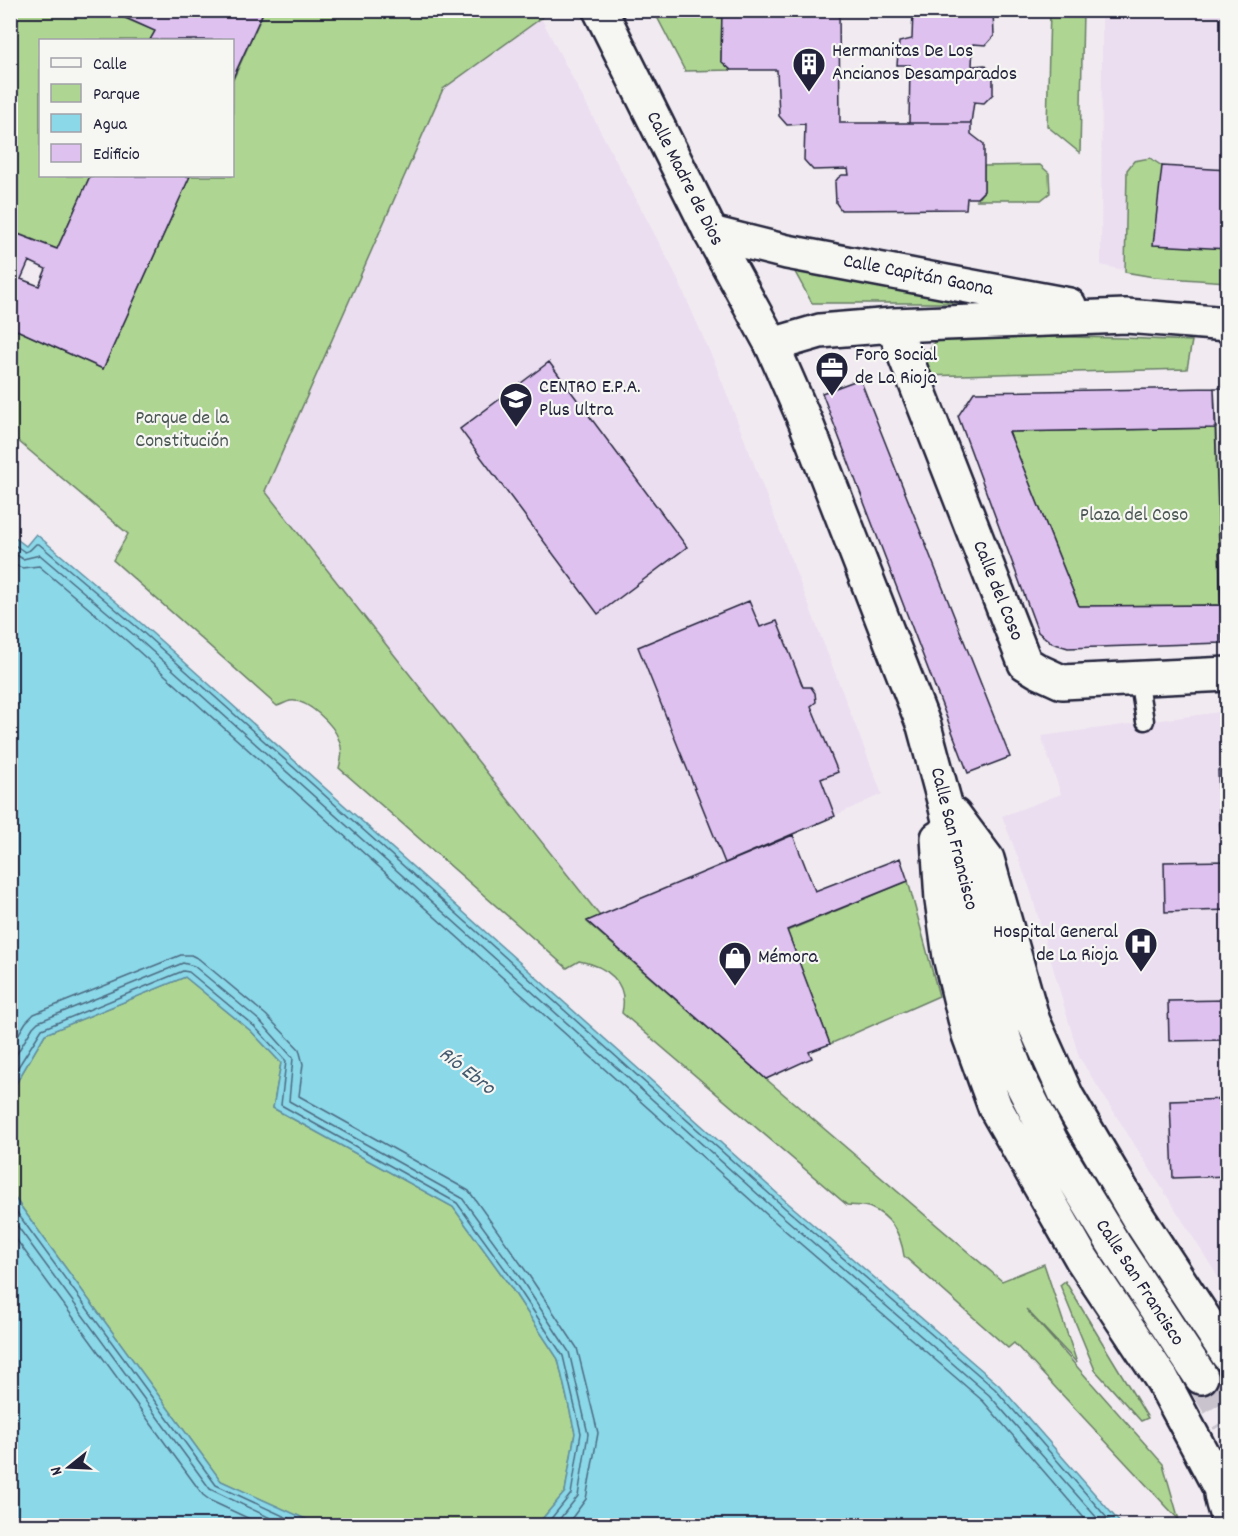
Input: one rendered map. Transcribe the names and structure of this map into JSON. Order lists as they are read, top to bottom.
{
  "streets": {
    "main road": [
      "Calle Madre de Dios",
      "Calle Capitán Gaona",
      "Calle del Coso",
      "Calle San Francisco"
    ]
  },
  "crossings": [
    ["Calle Madre de Dios", "Calle Capitán Gaona"],
    ["Calle Madre de Dios", "Calle San Francisco"],
    ["Calle Capitán Gaona", "Calle del Coso"],
    ["Calle Capitán Gaona", "Calle San Francisco"]
  ],
  "water": ["Río Ebro"],
  "parks": ["Parque de la Constitución", "Plaza del Coso"],
  "places": {
    "building": ["Hermanitas De Los Ancianos Desamparados"],
    "office": ["Foro Social de La Rioja"],
    "school or university": ["CENTRO E.P.A. Plus Ultra"],
    "hospital": ["Hospital General de La Rioja"],
    "shop": ["Mémora"]
  },
  "legend": [
    "Calle",
    "Parque",
    "Agua",
    "Edificio"
  ],
  "north": "left"
}
